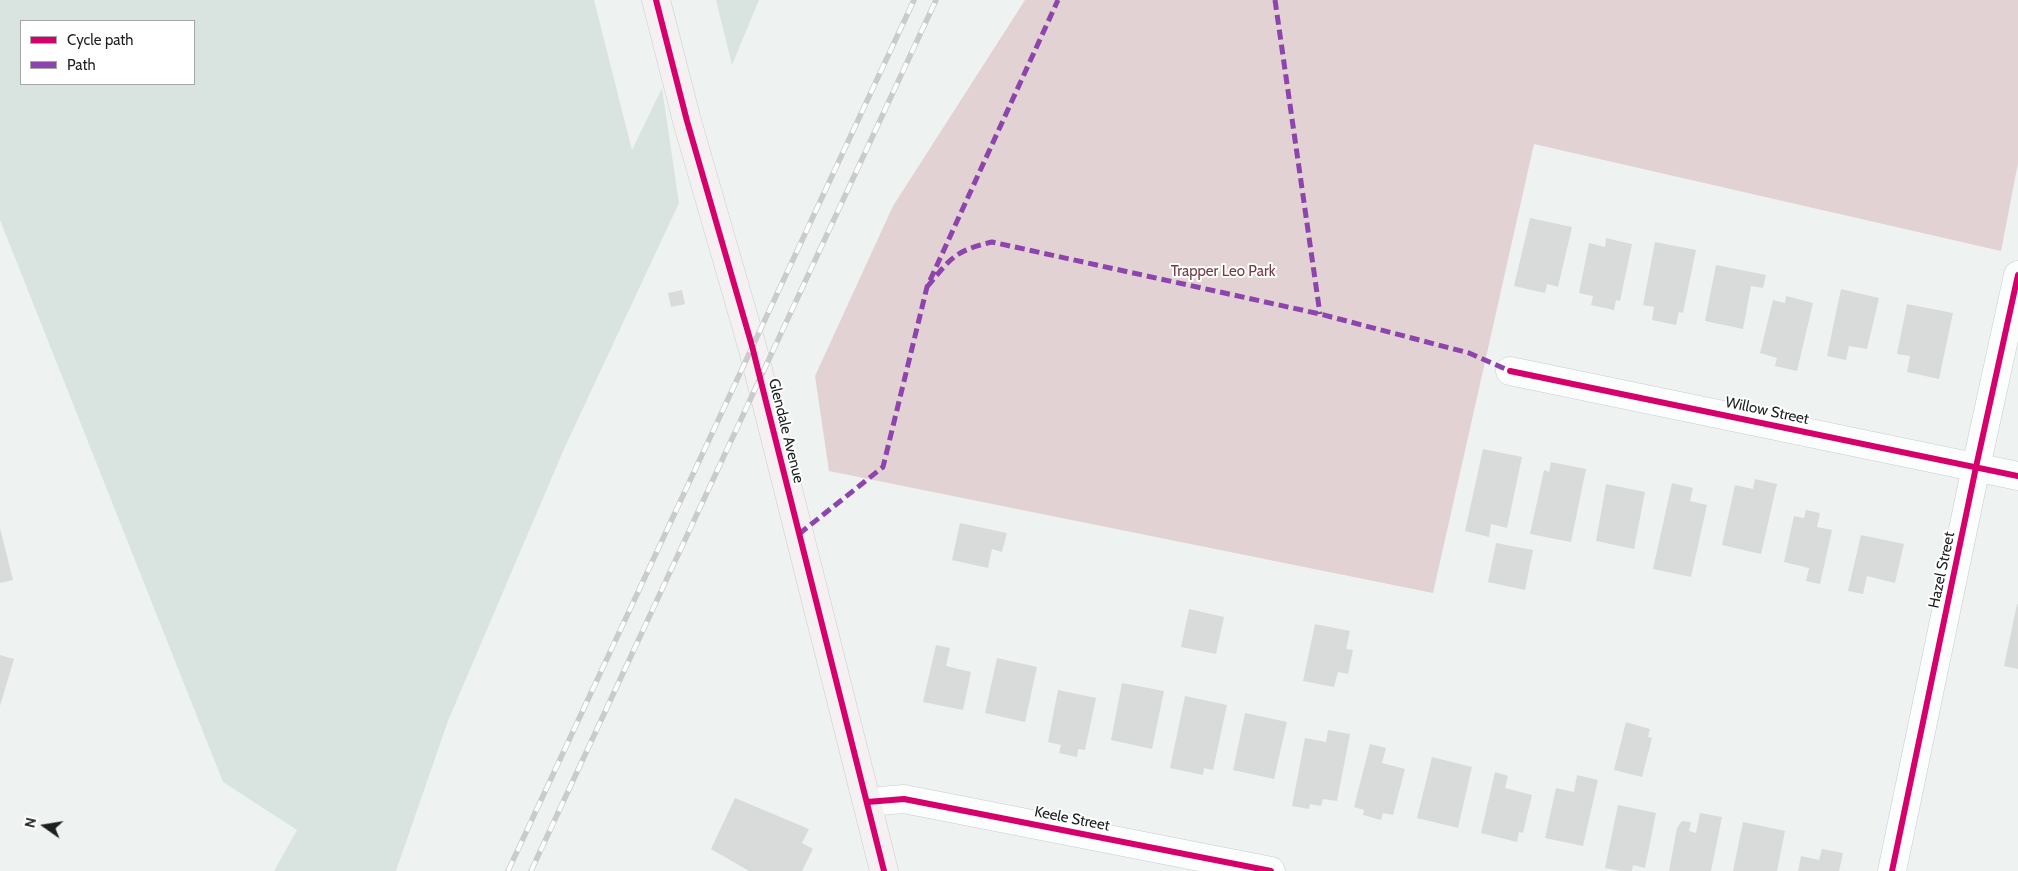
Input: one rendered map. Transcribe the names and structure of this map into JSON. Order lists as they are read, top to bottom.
{
  "streets": {
    "main road": ["Glendale Avenue"],
    "street": ["Willow Street", "Hazel Street", "Keele Street"]
  },
  "crossings": [
    ["Willow Street", "Hazel Street"],
    ["Glendale Avenue", "Keele Street"]
  ],
  "parks": ["Trapper Leo Park"],
  "legend": ["Cycle path", "Path"],
  "north": "left"
}
